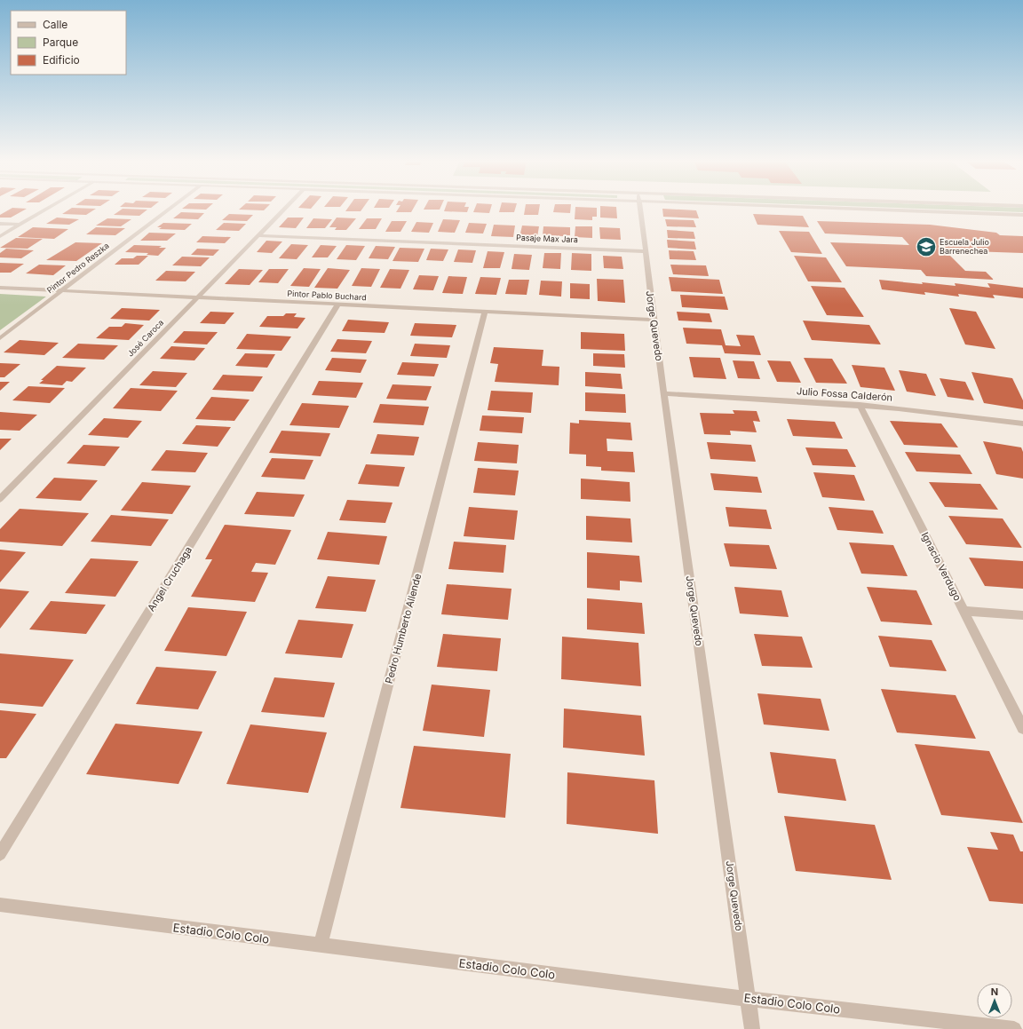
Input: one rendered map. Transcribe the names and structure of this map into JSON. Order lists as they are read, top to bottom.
{
  "streets": {
    "street": [
      "Pasaje Max Jara",
      "Pintor Pedro Reszka",
      "Pintor Pablo Buchard",
      "Jorge Quevedo",
      "José Caroca",
      "Julio Fossa Calderón",
      "Ignacio Verdugo",
      "Angel Cruchaga",
      "Pedro Humberto Allende",
      "Estadio Colo Colo"
    ]
  },
  "crossings": [
    ["Pasaje Max Jara", "Jorge Quevedo"],
    ["Pasaje Max Jara", "José Caroca"],
    ["Pintor Pedro Reszka", "Pintor Pablo Buchard"],
    ["Pintor Pablo Buchard", "Jorge Quevedo"],
    ["Pintor Pablo Buchard", "José Caroca"],
    ["Pintor Pablo Buchard", "Angel Cruchaga"],
    ["Pintor Pablo Buchard", "Pedro Humberto Allende"],
    ["Jorge Quevedo", "Julio Fossa Calderón"],
    ["Jorge Quevedo", "Estadio Colo Colo"],
    ["Julio Fossa Calderón", "Ignacio Verdugo"],
    ["Pedro Humberto Allende", "Estadio Colo Colo"]
  ],
  "places": {
    "school or university": ["Escuela Julio Barrenechea"]
  },
  "legend": ["Calle", "Parque", "Edificio"],
  "north": "top"
}
